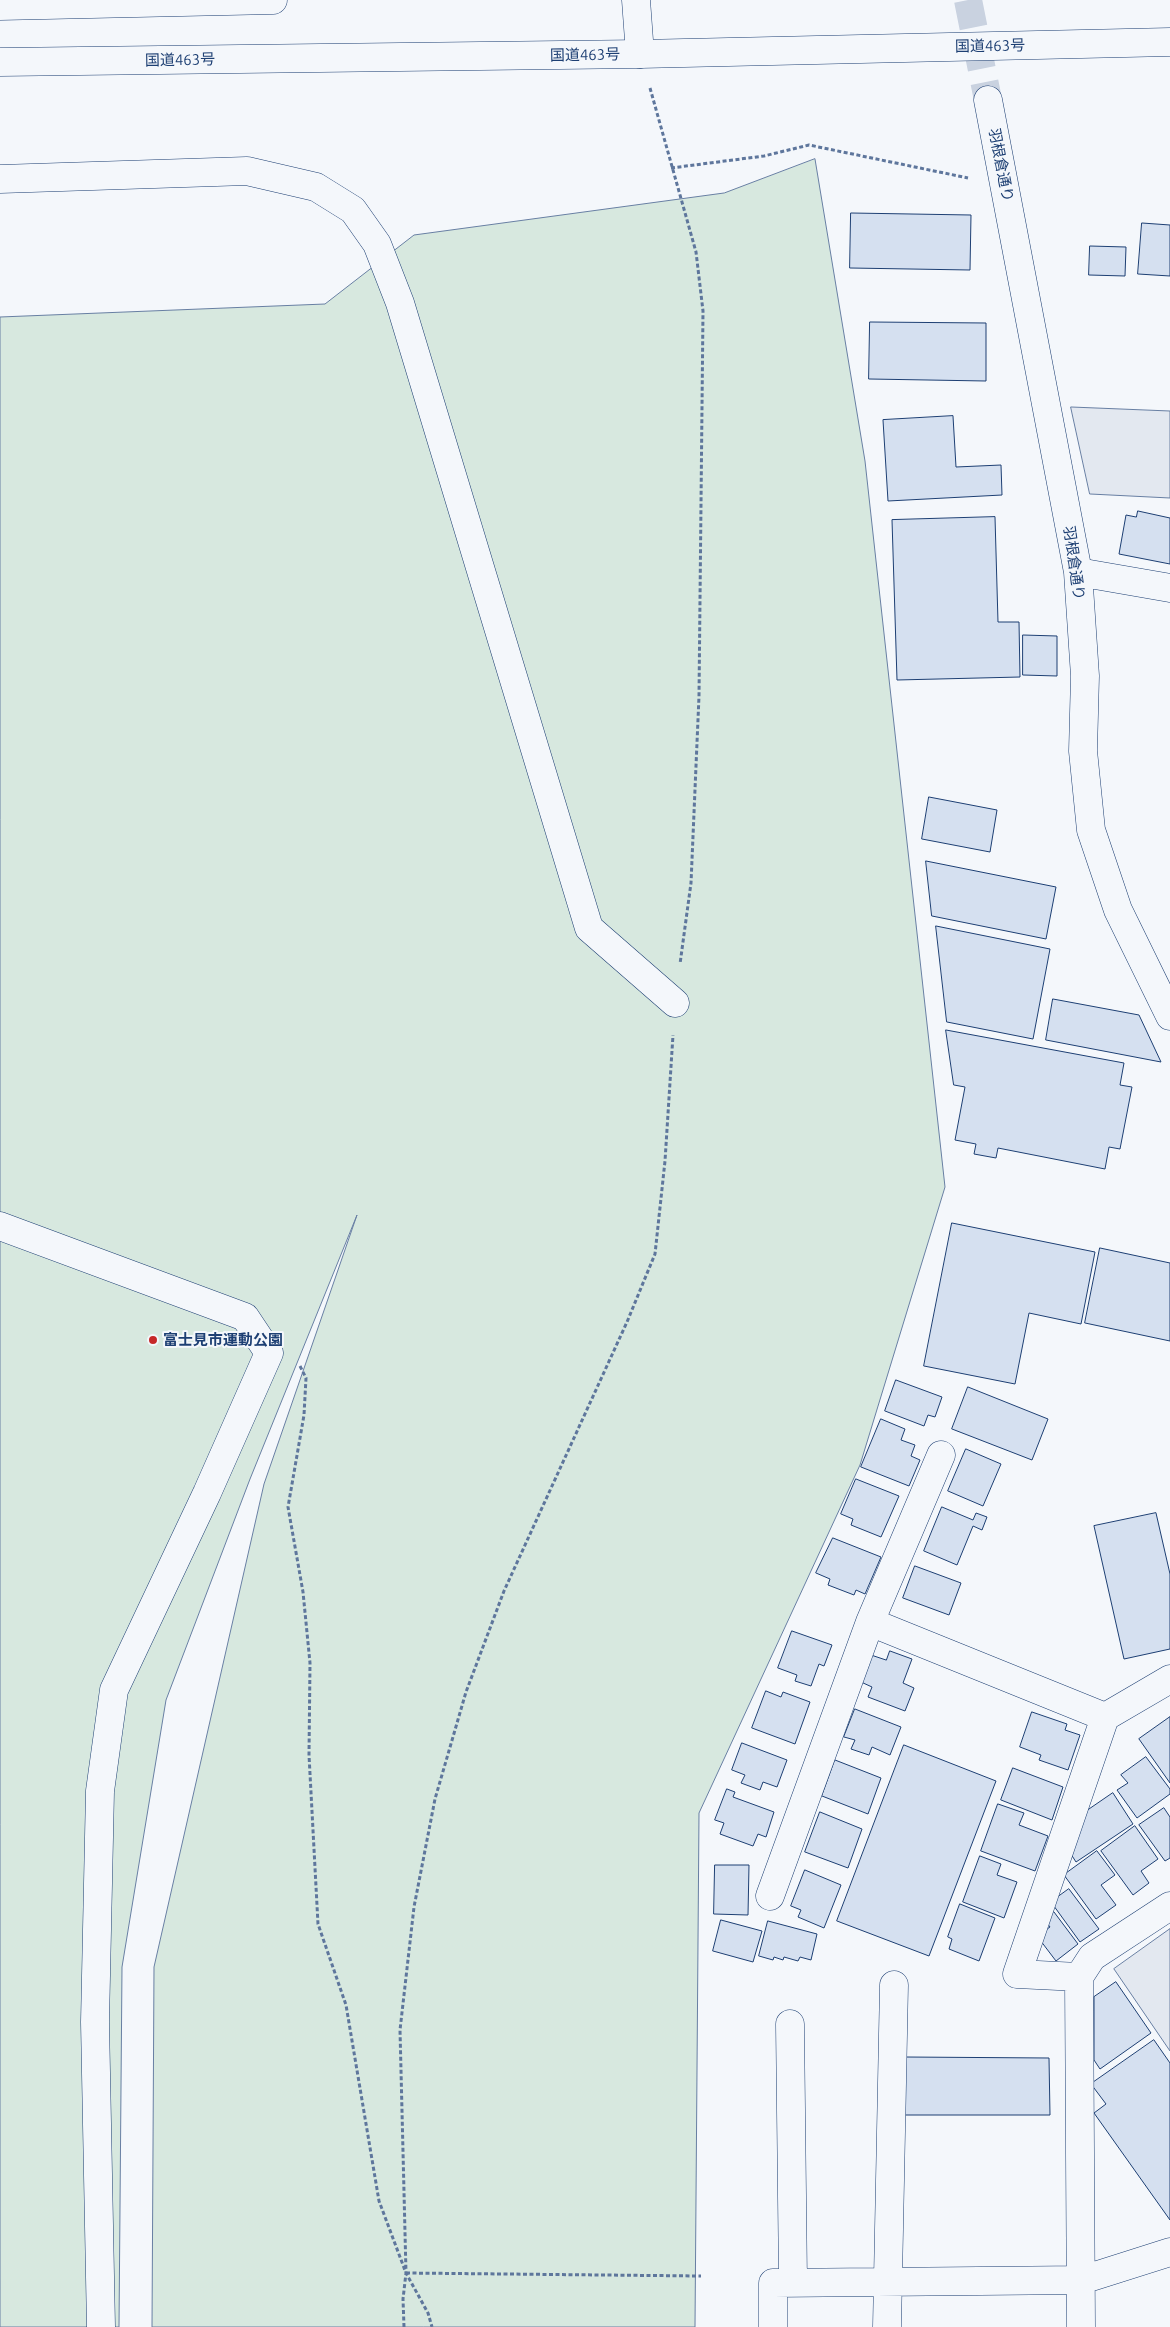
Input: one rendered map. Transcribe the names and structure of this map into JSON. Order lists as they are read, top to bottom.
{
  "streets": {
    "main road": ["国道463号", "羽根倉通り"]
  },
  "places": ["富士見市運動公園"]
}
